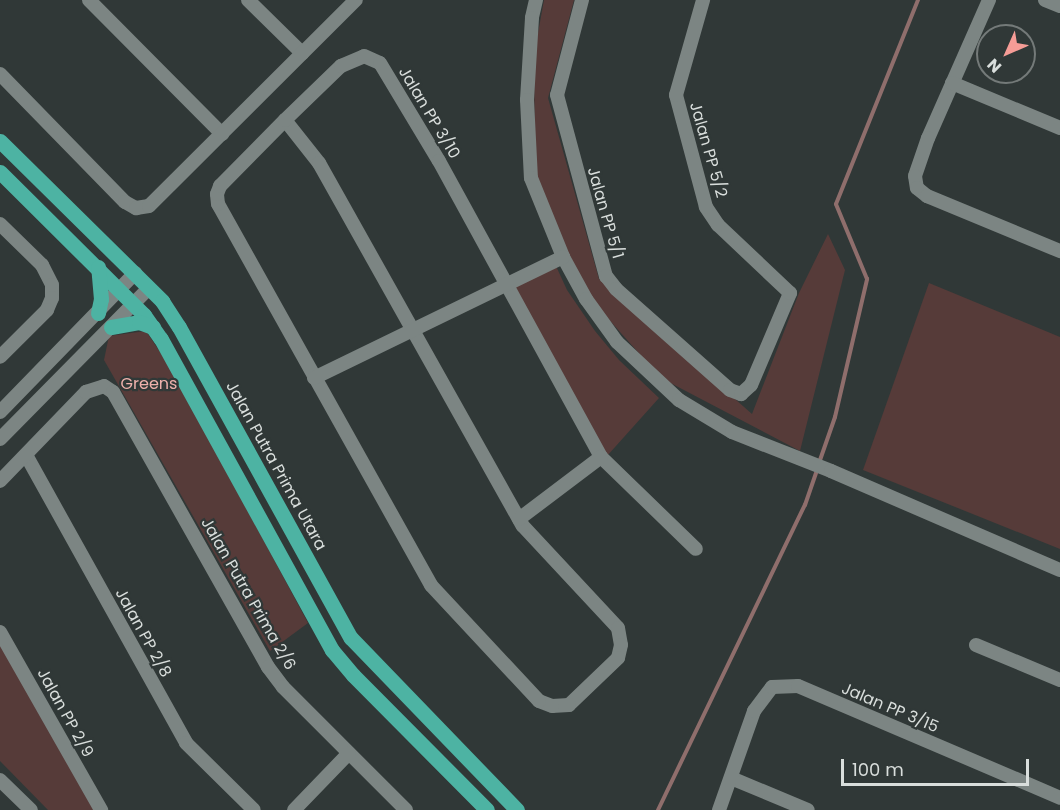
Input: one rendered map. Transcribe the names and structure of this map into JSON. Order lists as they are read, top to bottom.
{
  "streets": {
    "main road": ["Jalan Putra Prima Utara"],
    "street": [
      "Jalan PP 3/10",
      "Jalan PP 5/2",
      "Jalan PP 5/1",
      "Jalan Putra Prima 2/6",
      "Jalan PP 2/8",
      "Jalan PP 3/15",
      "Jalan PP 2/9"
    ]
  },
  "crossings": [
    ["Jalan PP 5/2", "Jalan PP 5/1"],
    ["Jalan Putra Prima 2/6", "Jalan PP 2/8"]
  ],
  "parks": ["Greens"],
  "scale_bar": "100 m",
  "north": "bottom left"
}
